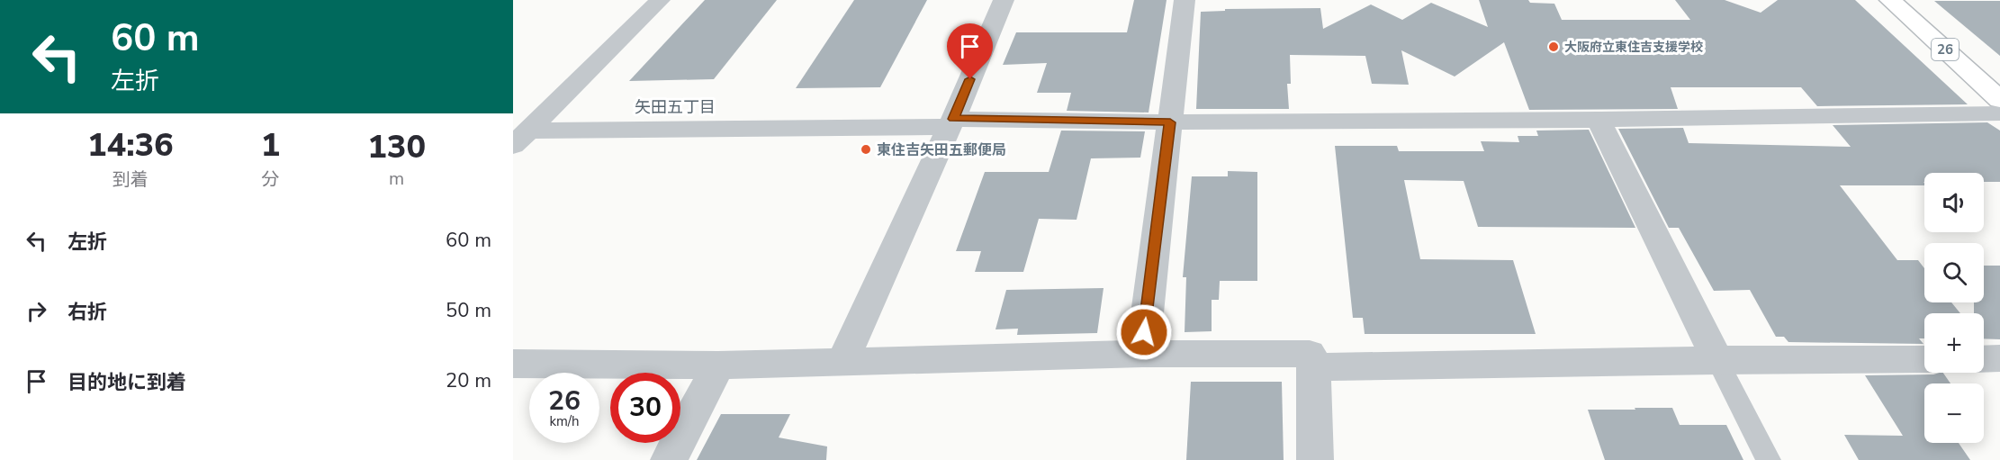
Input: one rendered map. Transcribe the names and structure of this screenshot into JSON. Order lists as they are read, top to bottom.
{
  "streets": {
    "main road": ["26"]
  },
  "districts": ["矢田五丁目"],
  "places": ["大阪府立東住吉支援学校", "東住吉矢田五郵便局"],
  "page": {
    "turn": ["60 m", "左折"],
    "eta": [
      "14:36",
      "到着",
      "1",
      "分",
      "130",
      "m"
    ],
    "map_buttons": ["+", "−"],
    "list": [
      {
        "name": "左折",
        "value": "60 m"
      },
      {
        "name": "右折",
        "value": "50 m"
      },
      {
        "name": "目的地に到着",
        "value": "20 m"
      }
    ],
    "speed": "26 km/h",
    "limit": "30"
  }
}
